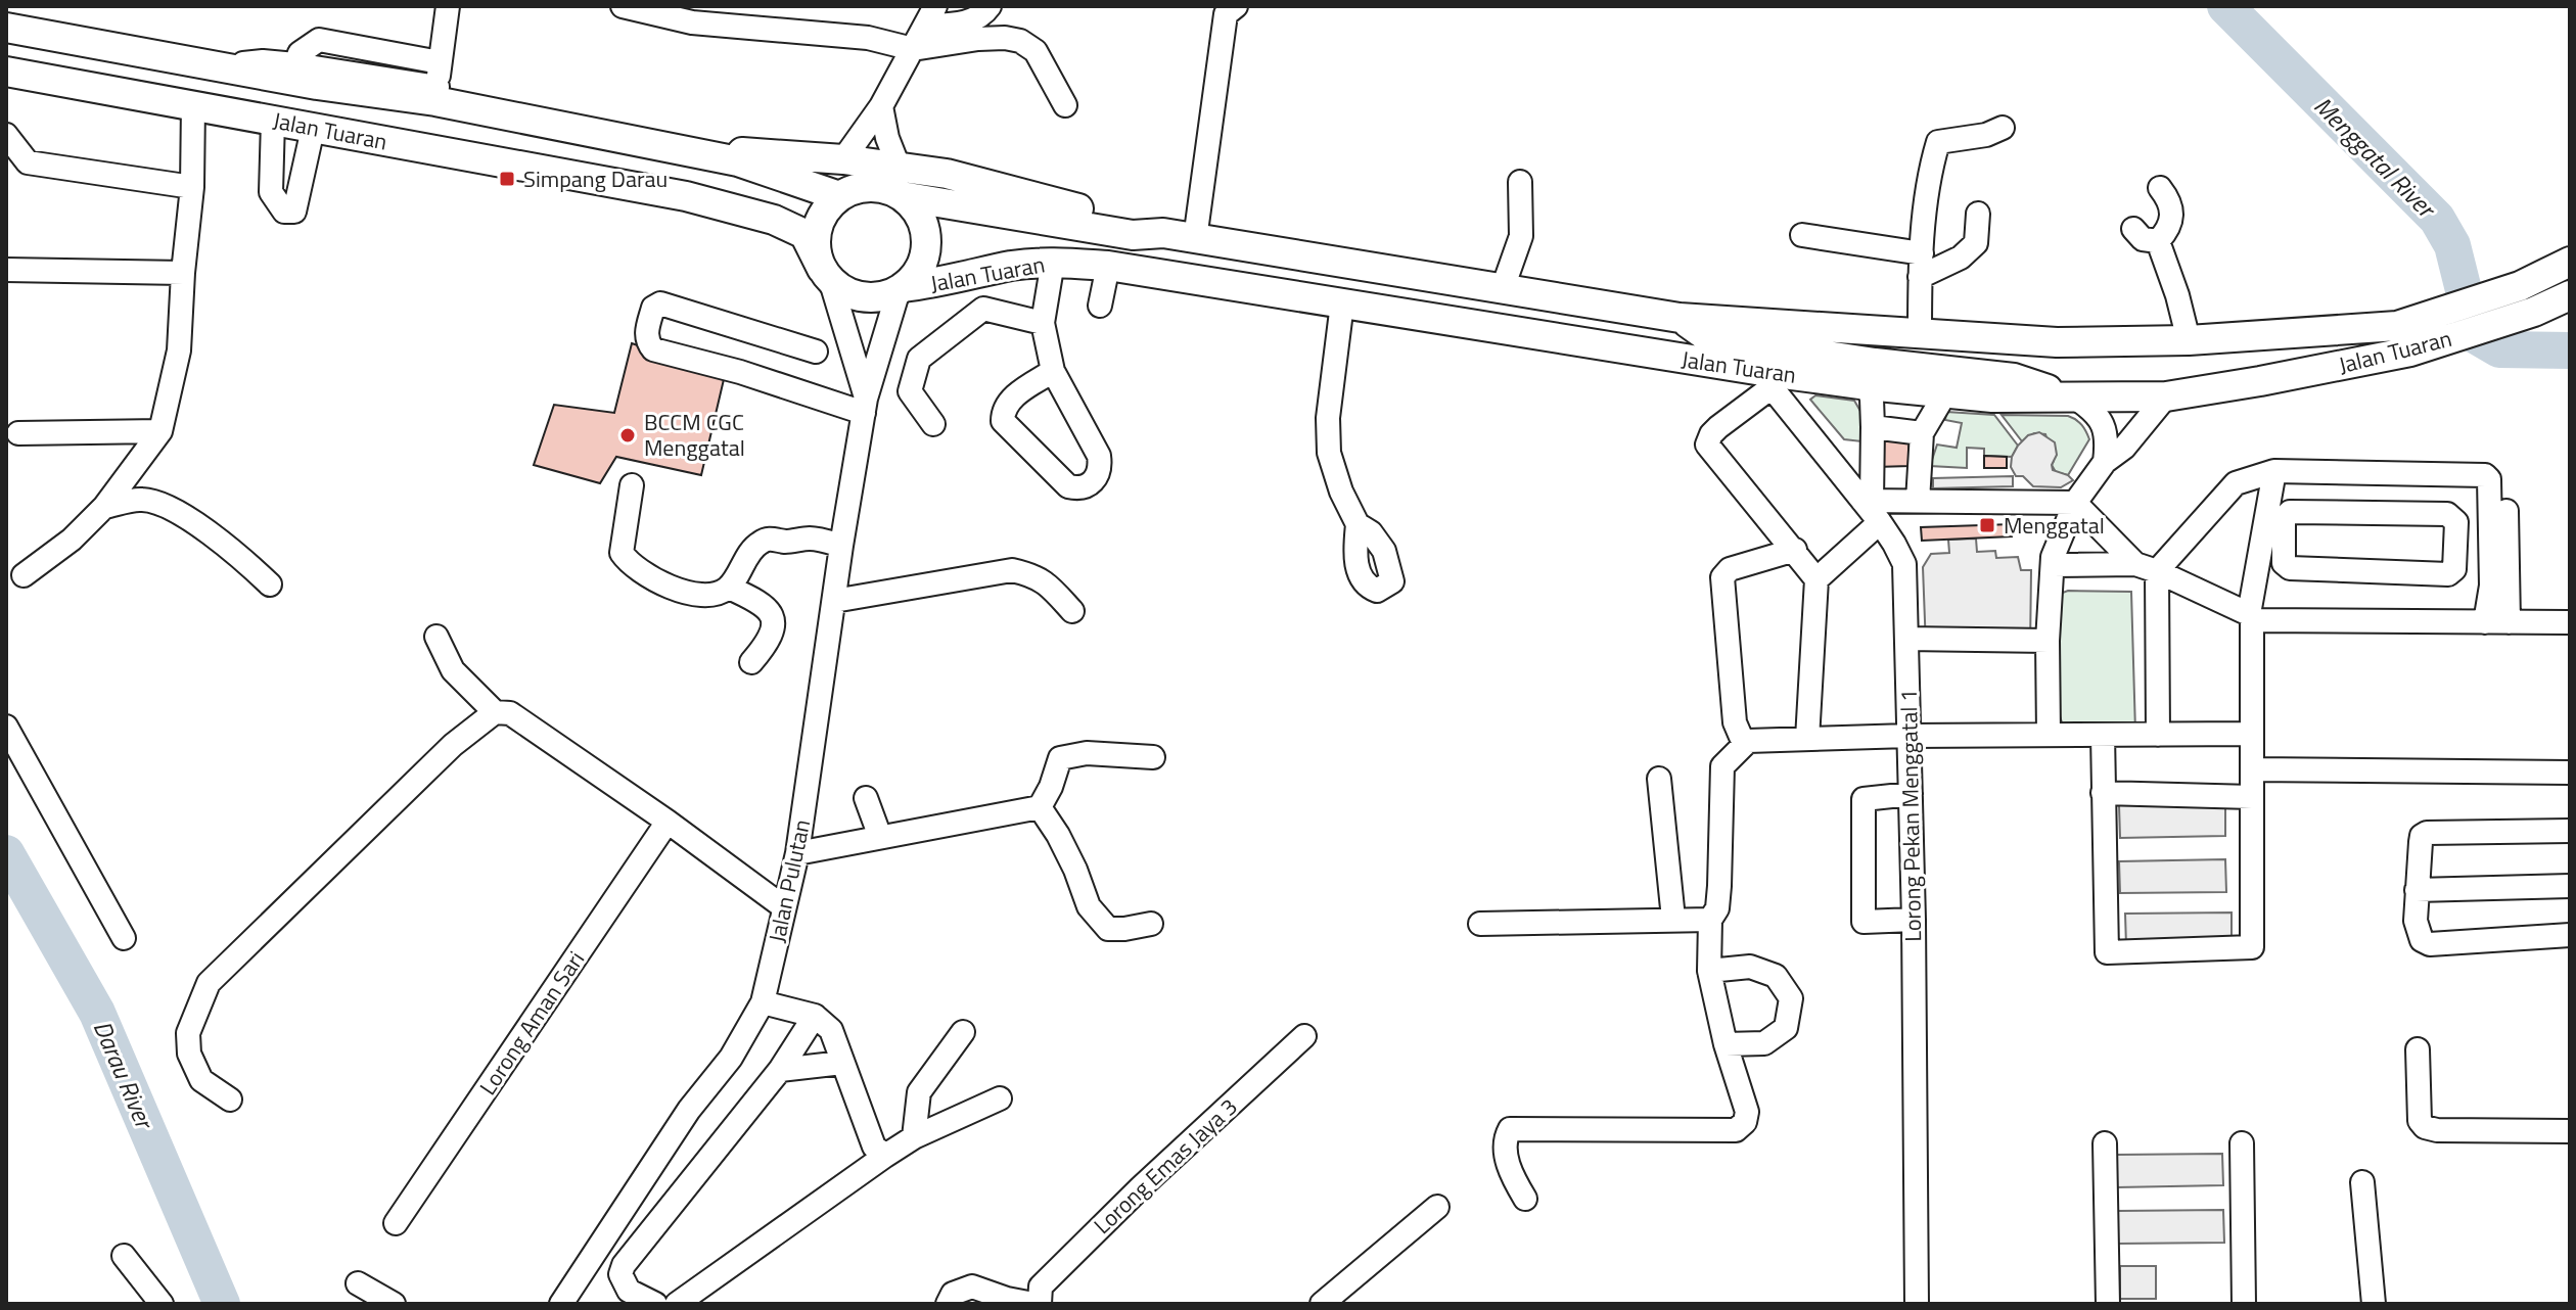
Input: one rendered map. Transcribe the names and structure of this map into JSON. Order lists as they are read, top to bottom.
{
  "streets": {
    "main road": ["Jalan Tuaran"],
    "street": [
      "Lorong Pekan Menggatal 1",
      "Jalan Pulutan",
      "Lorong Aman Sari",
      "Lorong Emas Jaya 3"
    ]
  },
  "crossings": [
    ["Jalan Tuaran", "Lorong Pekan Menggatal 1"],
    ["Jalan Tuaran", "Jalan Pulutan"]
  ],
  "water": ["Menggatal River", "Darau River"],
  "places": {
    "transit": ["Simpang Darau", "Menggatal"],
    "other": ["BCCM CGC Menggatal"]
  }
}
